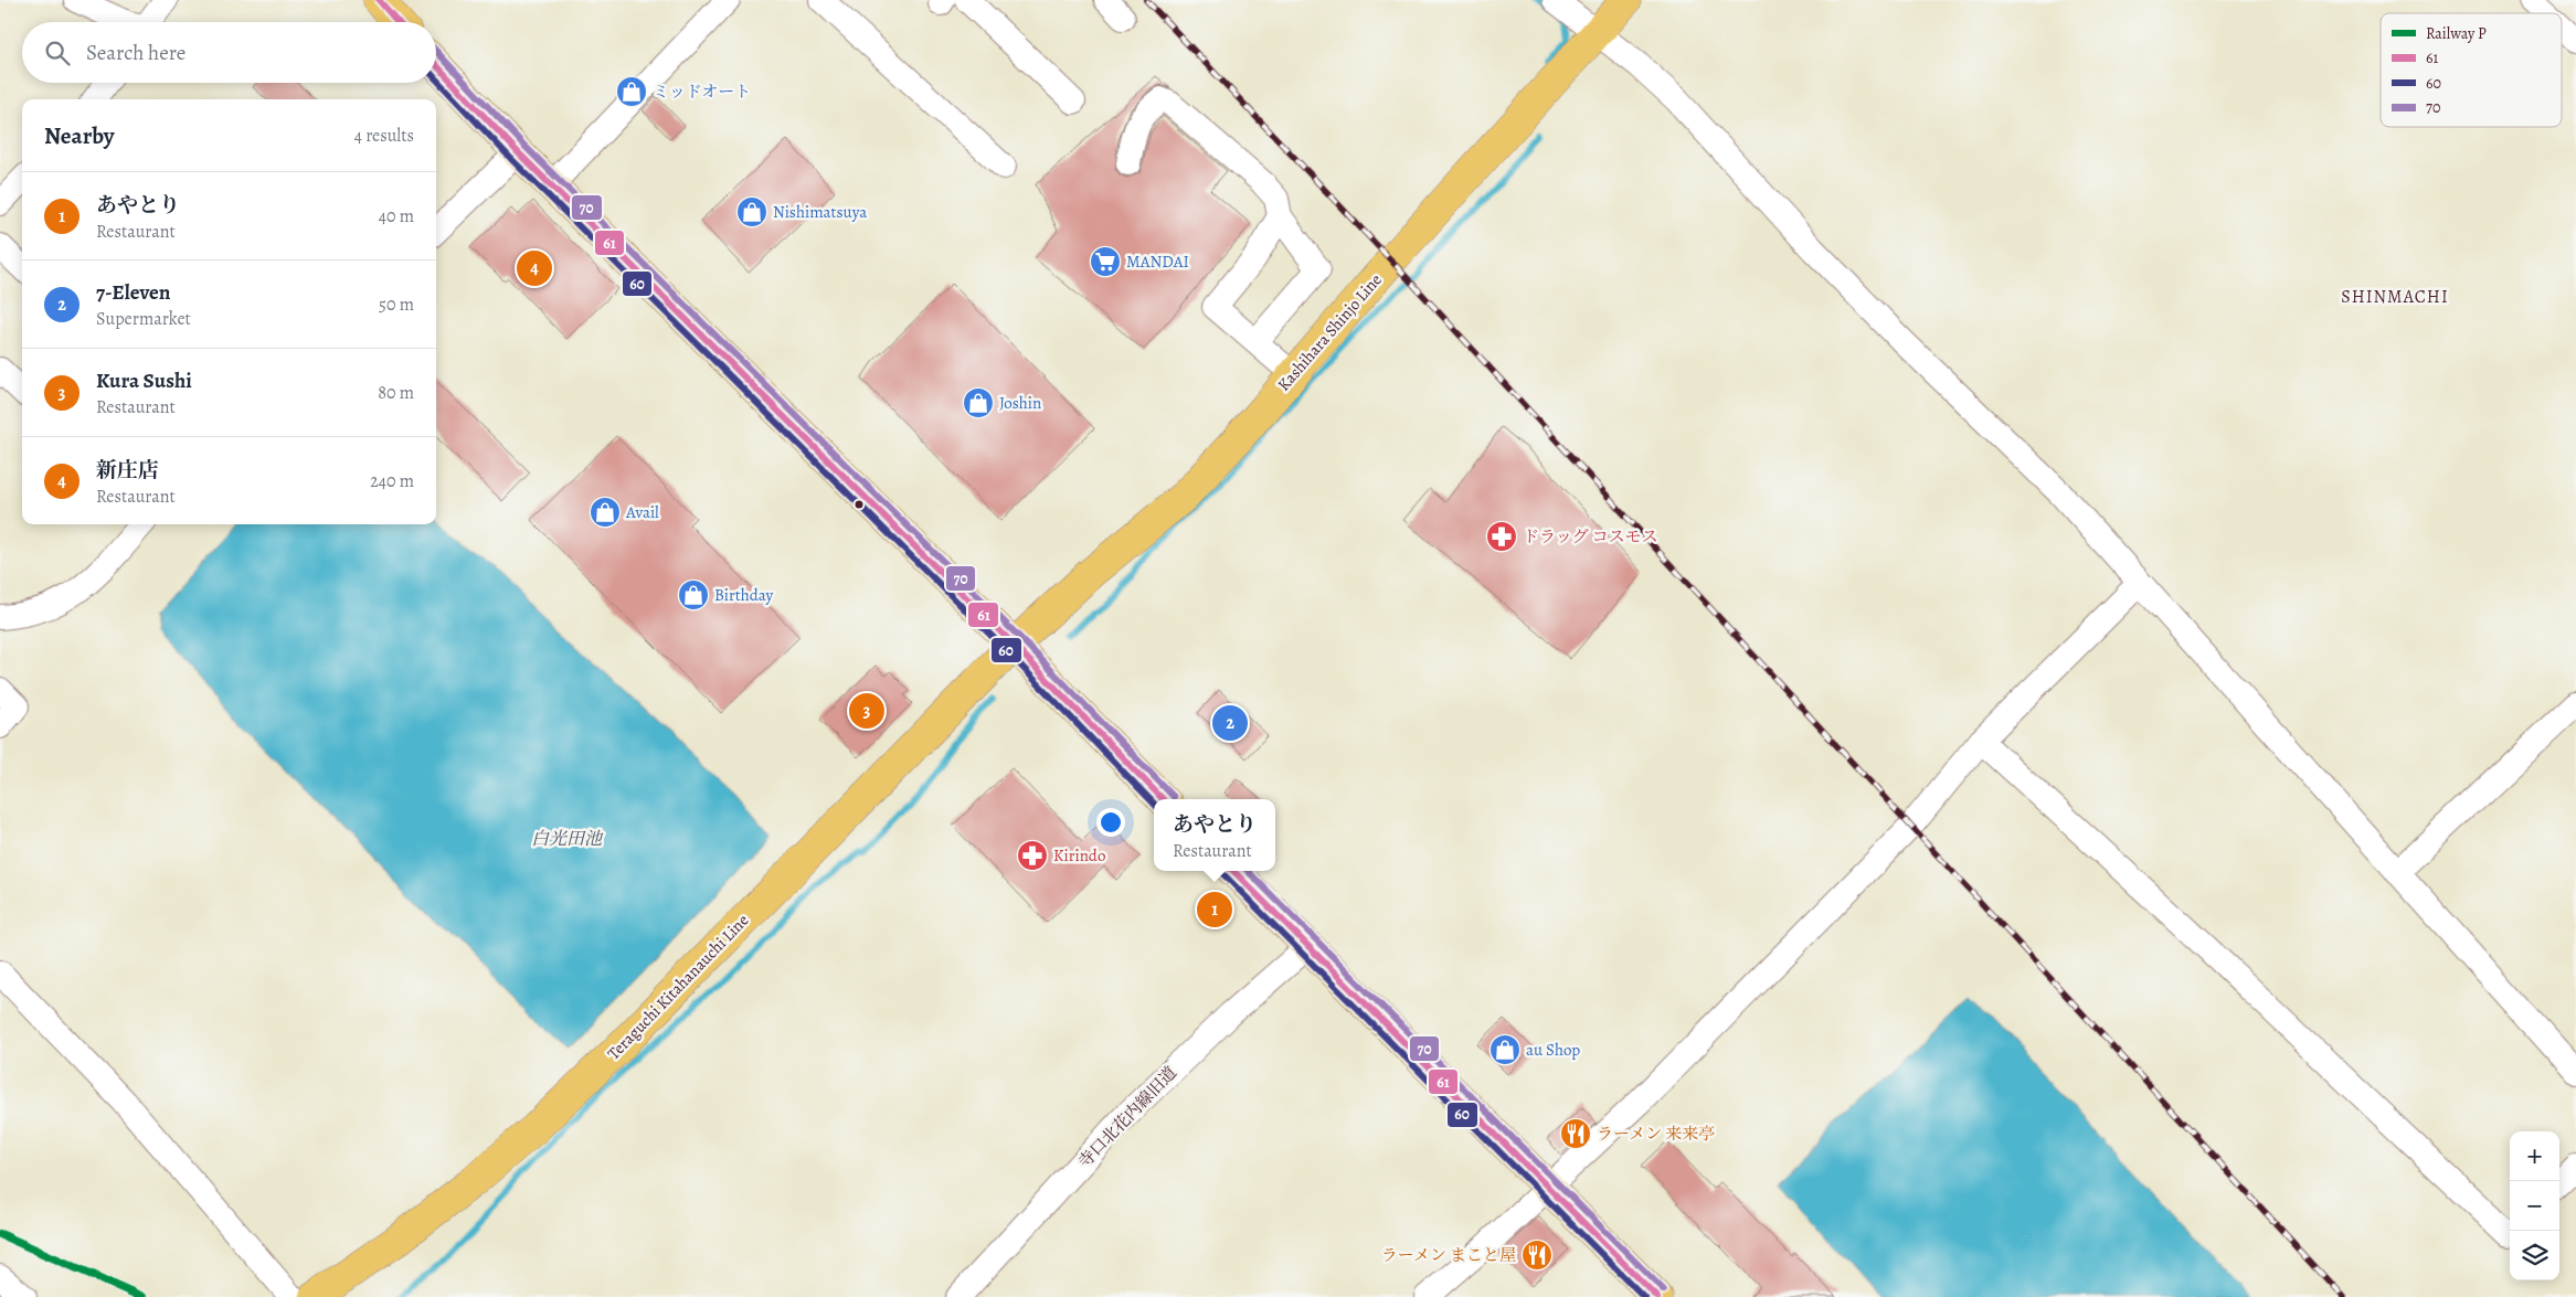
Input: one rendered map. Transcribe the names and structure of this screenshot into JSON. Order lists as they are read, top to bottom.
{
  "streets": {
    "main road": ["Kashihara Shinjo Line", "Teraguchi Kitahanauchi Line"],
    "street": ["寺口北花内線旧道"]
  },
  "crossings": [
    ["Kashihara Shinjo Line", "Teraguchi Kitahanauchi Line"]
  ],
  "districts": ["SHINMACHI"],
  "water": ["白光田池"],
  "places": {
    "shop": [
      "ミッドオート",
      "Nishimatsuya",
      "Joshin",
      "Avail",
      "Birthday",
      "au Shop"
    ],
    "supermarket": ["MANDAI"],
    "pharmacy": ["ドラッグ コスモス", "Kirindo"],
    "restaurant": ["ラーメン 来来亭", "ラーメン まこと屋"]
  },
  "lines": [
    "transit line 61",
    "transit line 70",
    "transit line 60",
    "rail line P"
  ],
  "legend": [
    "Railway P",
    "61",
    "60",
    "70"
  ],
  "page": {
    "search": "Search here",
    "heading": ["Nearby", "4 results"],
    "list": [
      {
        "mark": "1",
        "name": "あやとり",
        "note": "Restaurant",
        "value": "40 m"
      },
      {
        "mark": "2",
        "name": "7-Eleven",
        "note": "Supermarket",
        "value": "50 m"
      },
      {
        "mark": "3",
        "name": "Kura Sushi",
        "note": "Restaurant",
        "value": "80 m"
      },
      {
        "mark": "4",
        "name": "新庄店",
        "note": "Restaurant",
        "value": "240 m"
      }
    ],
    "pins": [
      "4",
      "3",
      "2",
      "1"
    ],
    "popup": ["あやとり", "Restaurant"],
    "map_buttons": ["+", "−"]
  }
}
